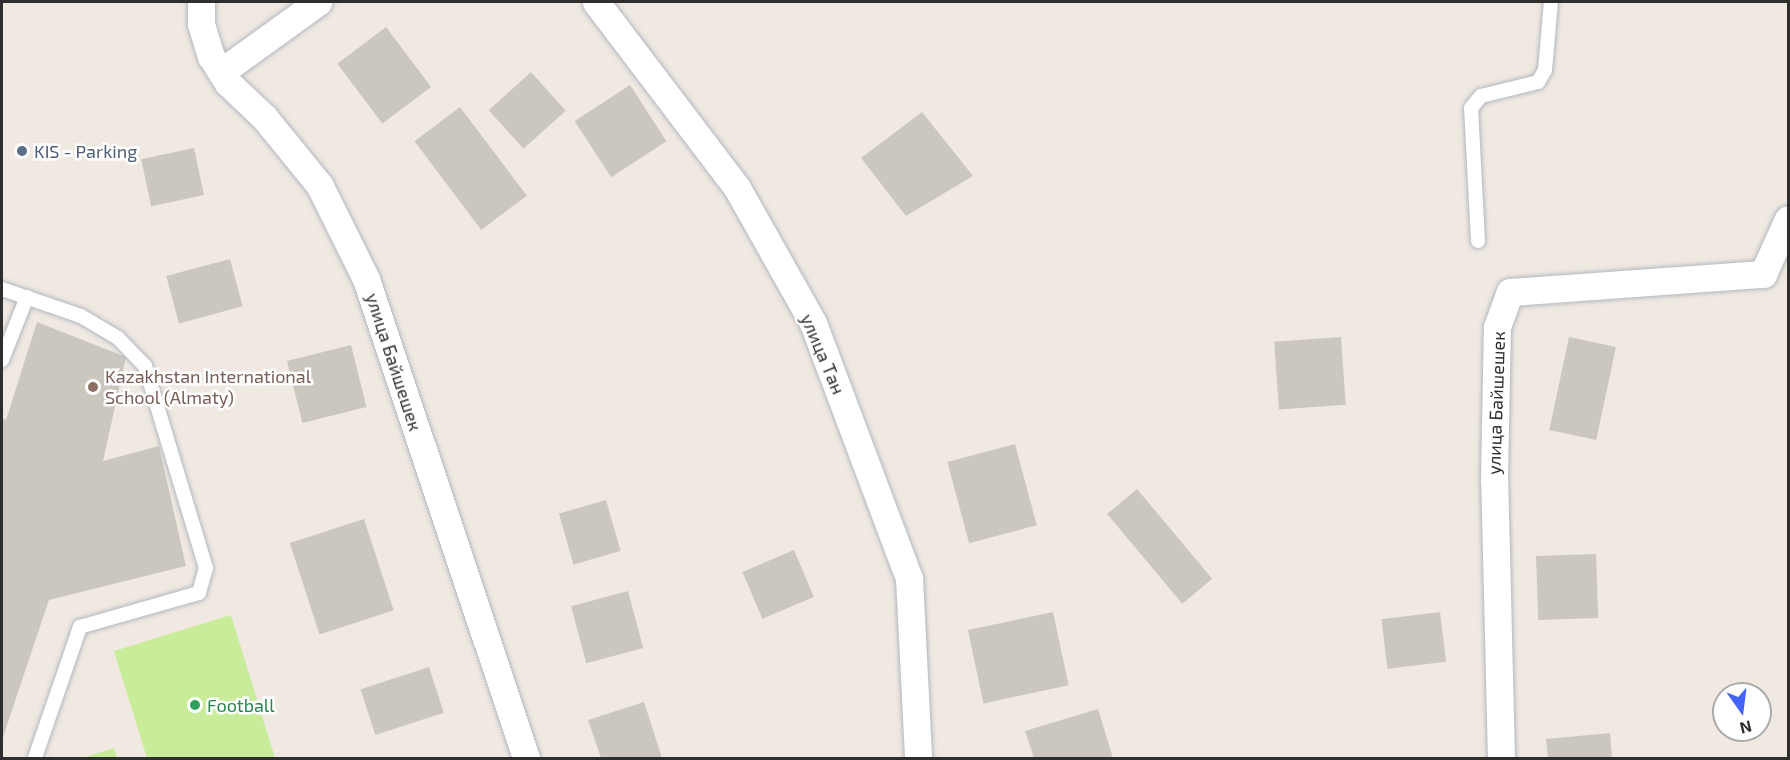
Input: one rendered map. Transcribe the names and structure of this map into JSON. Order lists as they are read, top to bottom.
{
  "streets": {
    "street": ["улица Тан", "улица Байшешек"]
  },
  "places": ["KIS - Parking", "Kazakhstan International School (Almaty)", "Football"],
  "north": "bottom"
}
